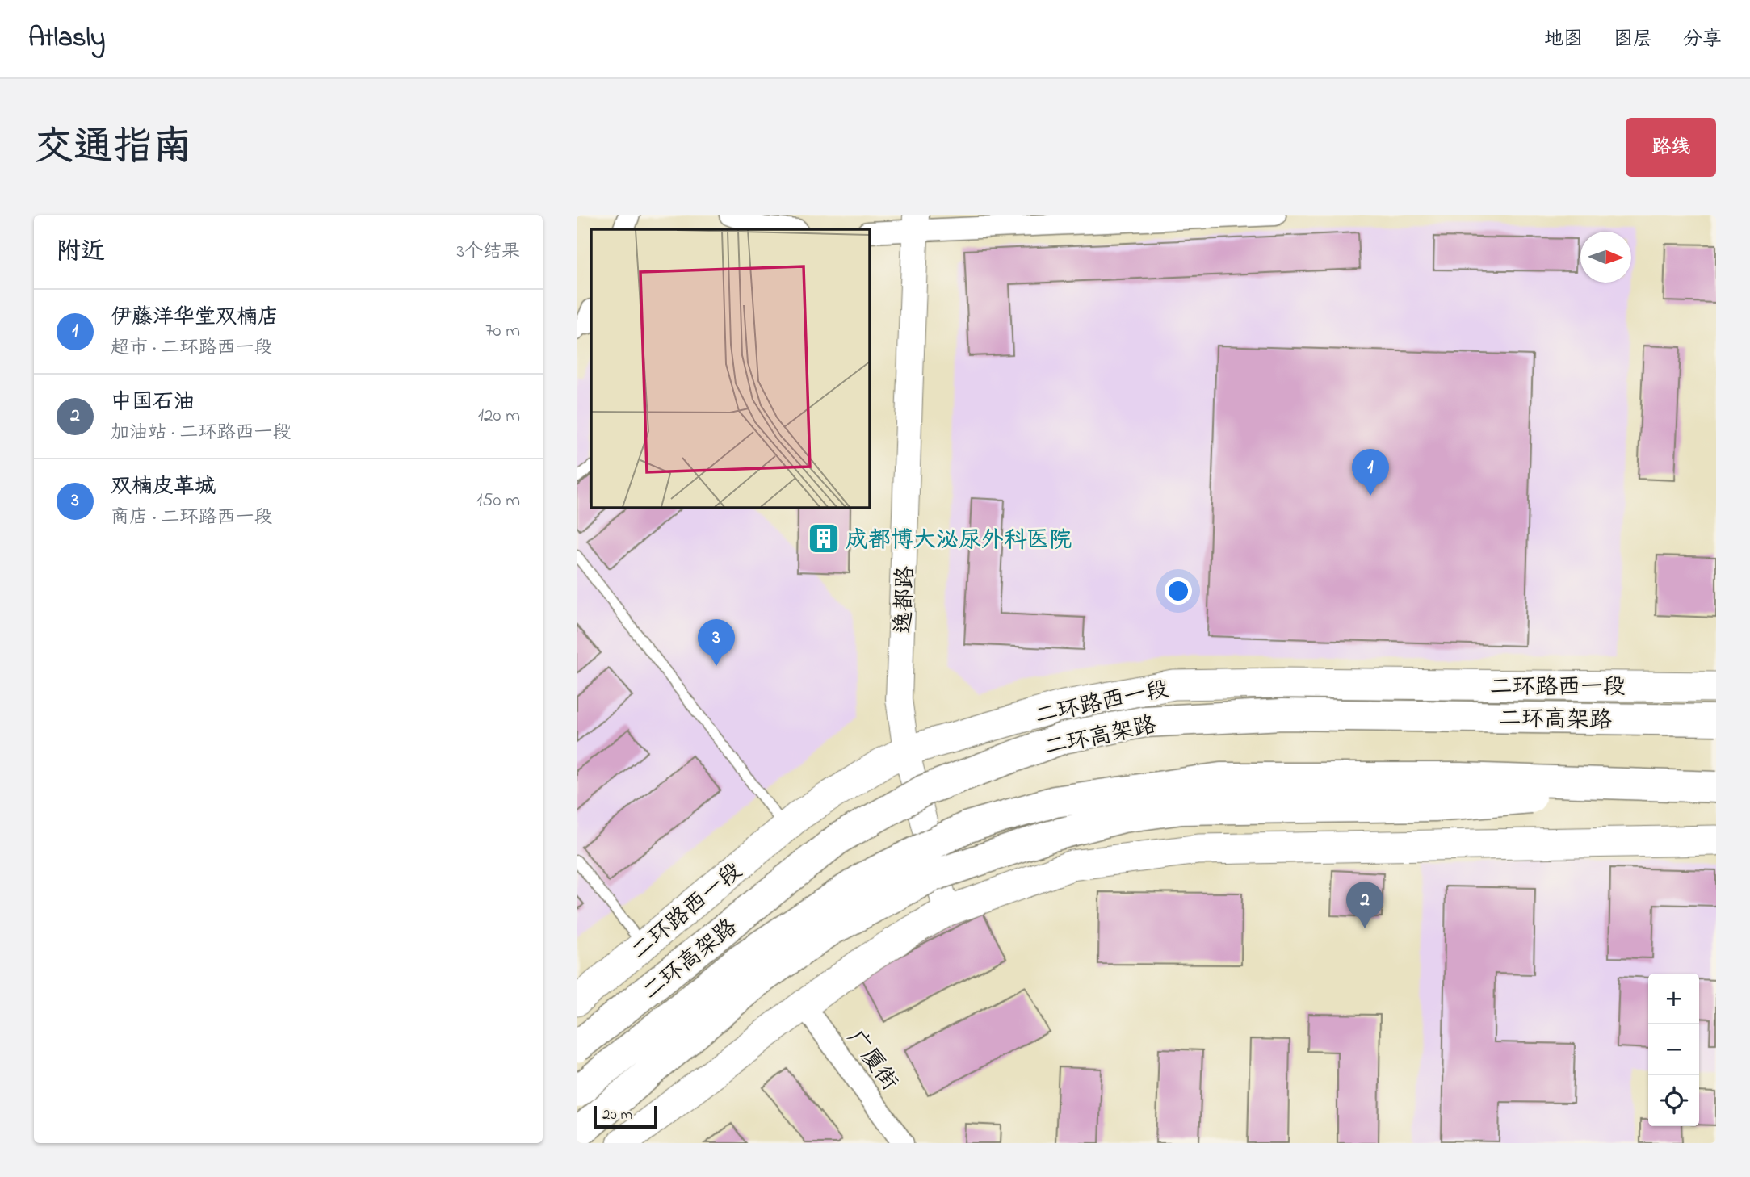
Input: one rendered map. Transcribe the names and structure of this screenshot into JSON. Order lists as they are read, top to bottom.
{
  "streets": {
    "highway": ["二环高架路"],
    "main road": ["二环路西一段"],
    "street": ["逸都路", "广厦街"]
  },
  "crossings": [
    ["逸都路", "二环路西一段"]
  ],
  "places": {
    "building": ["成都博大泌尿外科医院"]
  },
  "scale_bar": "20 m",
  "north": "right",
  "page": {
    "header": "Atlasly",
    "nav": ["地图", "图层", "分享"],
    "title": "交通指南",
    "buttons": "路线",
    "heading": ["附近", "3个结果"],
    "list": [
      {
        "mark": "1",
        "name": "伊藤洋华堂双楠店",
        "note": "超市 · 二环路西一段",
        "value": "70 m"
      },
      {
        "mark": "2",
        "name": "中国石油",
        "note": "加油站 · 二环路西一段",
        "value": "120 m"
      },
      {
        "mark": "3",
        "name": "双楠皮革城",
        "note": "商店 · 二环路西一段",
        "value": "150 m"
      }
    ],
    "pins": ["1", "3", "2"],
    "map_buttons": ["+", "−"],
    "scale": "20 m"
  }
}
